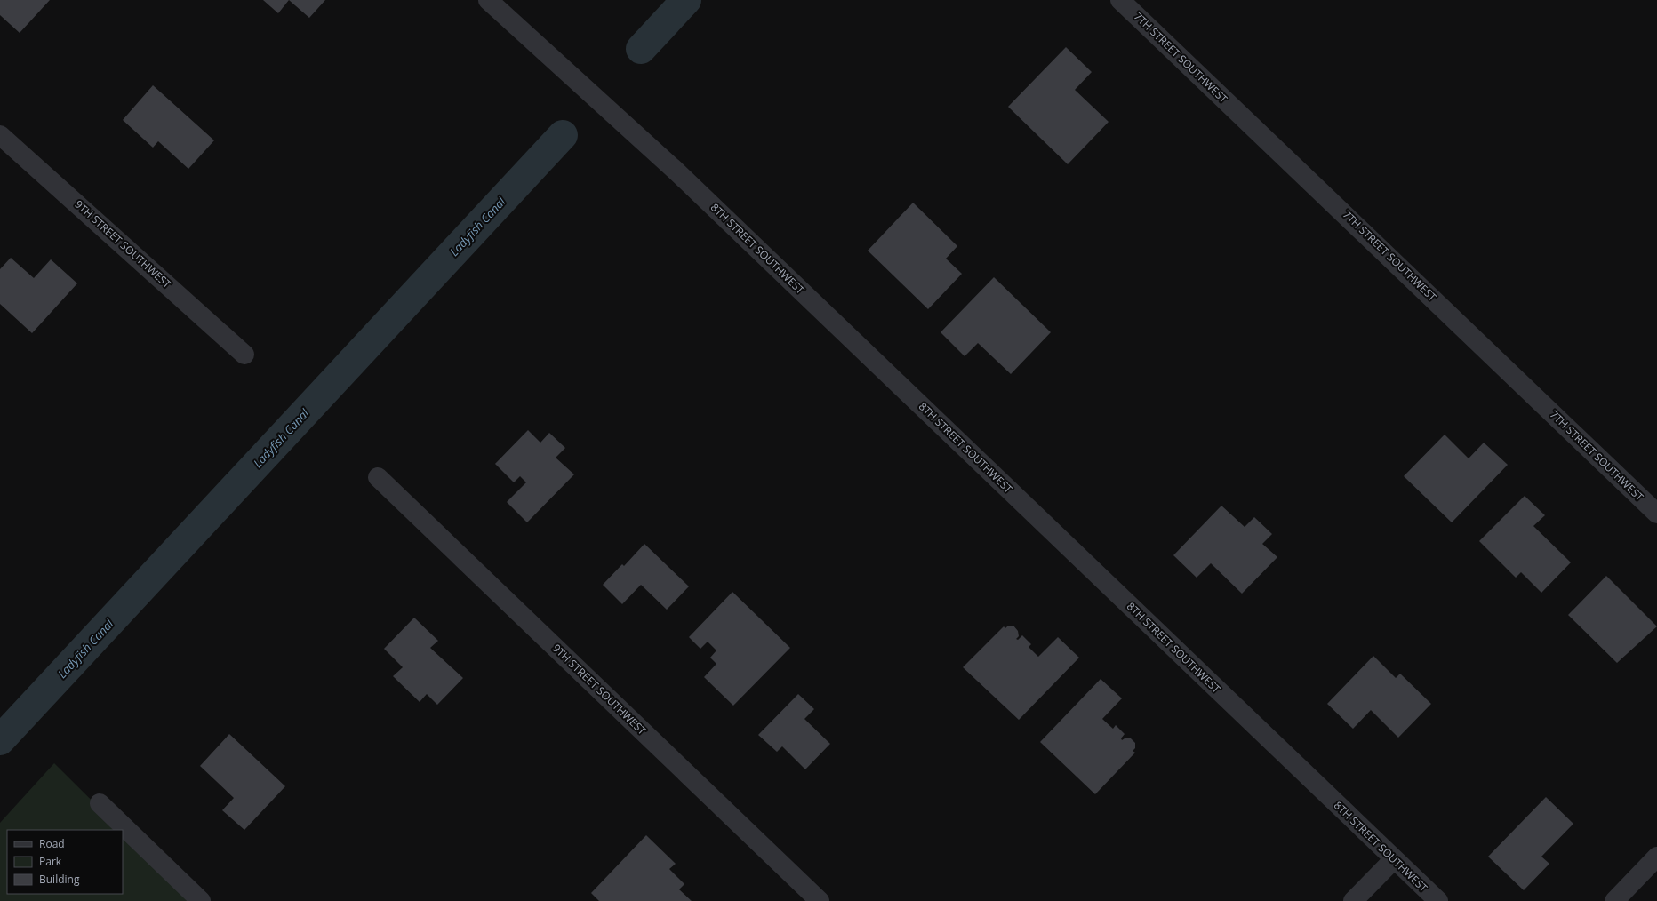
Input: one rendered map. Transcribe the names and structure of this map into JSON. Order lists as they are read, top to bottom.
{
  "streets": {
    "street": ["7TH STREET SOUTHWEST", "9TH STREET SOUTHWEST", "8TH STREET SOUTHWEST"]
  },
  "water": ["Ladyfish Canal"],
  "legend": ["Road", "Park", "Building"]
}
